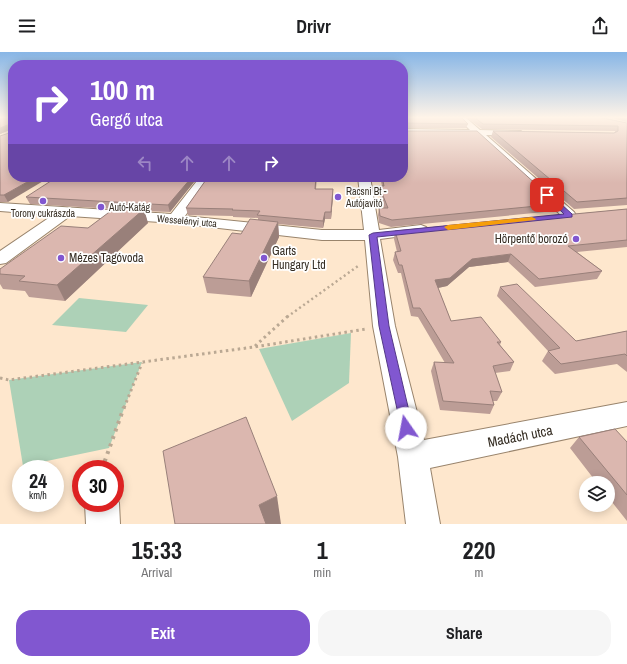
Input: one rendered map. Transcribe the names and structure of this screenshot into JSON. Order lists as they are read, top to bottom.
{
  "streets": {
    "street": ["Wesselényi utca", "Madách utca"]
  },
  "places": [
    "Racsni Bt - Autójavító",
    "Torony cukrászda",
    "Autó-Katág",
    "Hörpentő borozó",
    "Mézes Tagóvoda",
    "Garts Hungary Ltd"
  ],
  "page": {
    "header": "Drivr",
    "turn": ["100 m", "Gergő utca"],
    "speed": "24 km/h",
    "limit": "30",
    "eta": [
      "15:33",
      "Arrival",
      "1",
      "min",
      "220",
      "m"
    ],
    "buttons": ["Exit", "Share"]
  }
}
